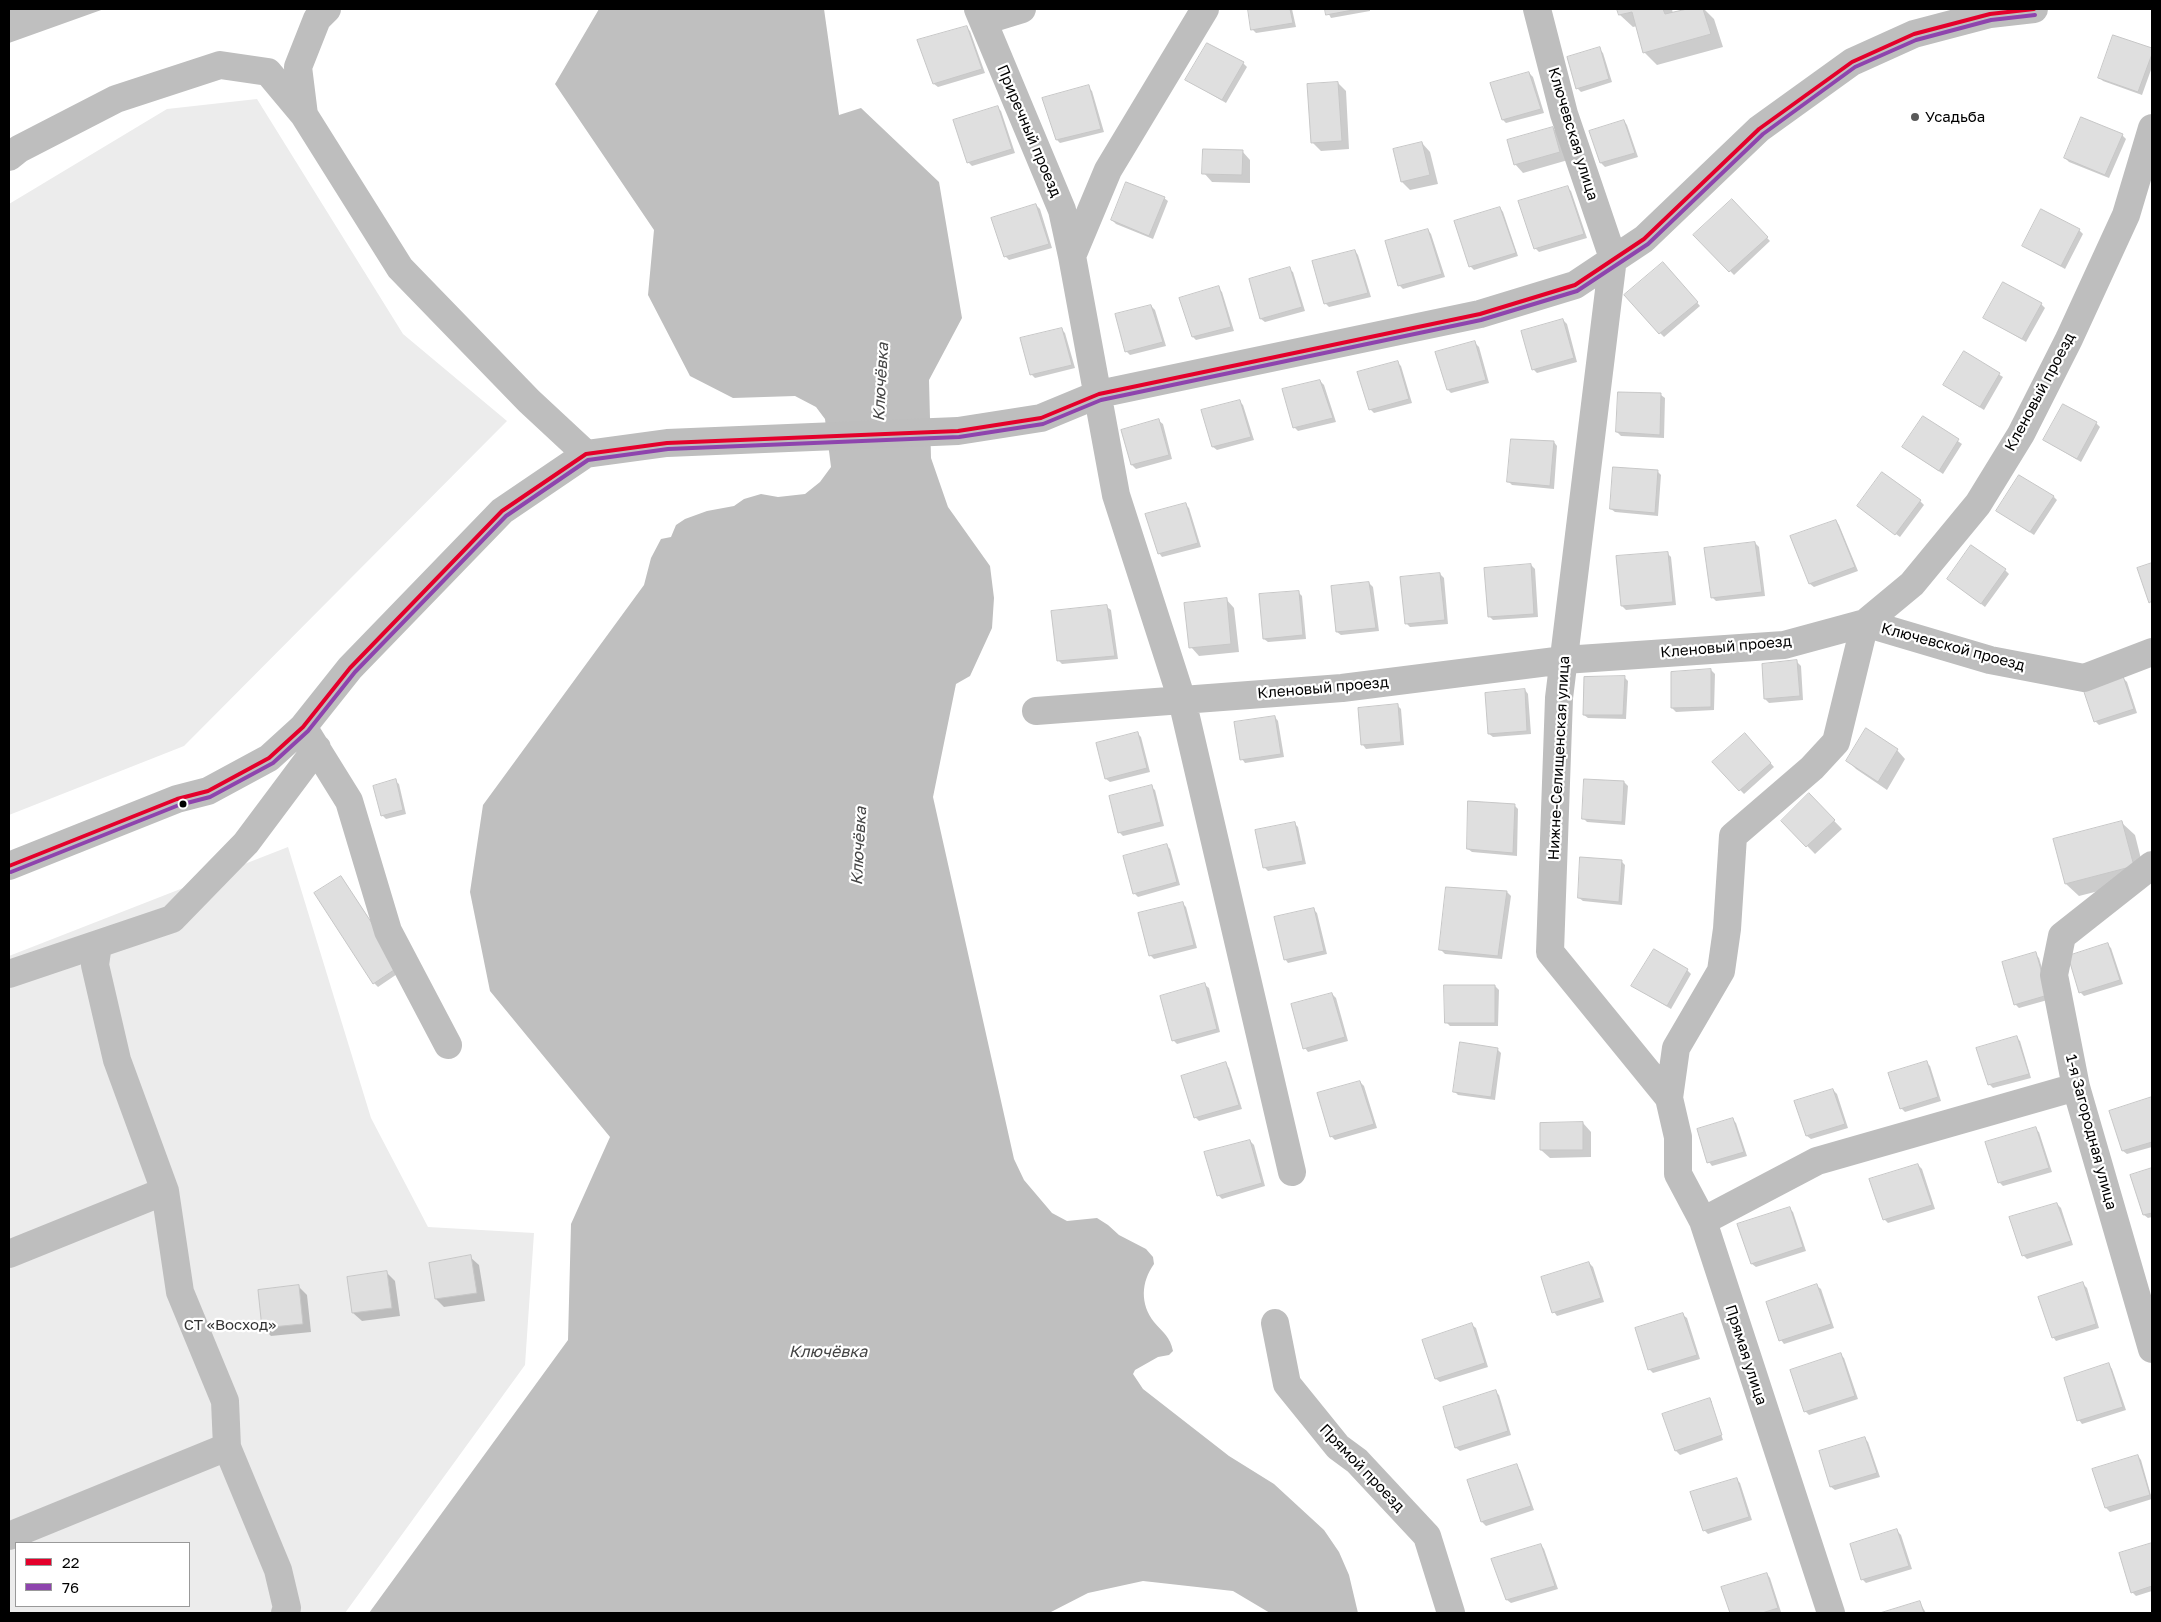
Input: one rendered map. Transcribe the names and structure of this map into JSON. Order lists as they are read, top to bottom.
{
  "streets": {
    "street": [
      "Приречный проезд",
      "Ключевская улица",
      "Кленовый проезд",
      "Ключевской проезд",
      "Нижне-Селищенская улица",
      "1-я Загородная улица",
      "Прямая улица",
      "Прямой проезд"
    ]
  },
  "crossings": [
    ["Приречный проезд", "Кленовый проезд"],
    ["Ключевская улица", "Нижне-Селищенская улица"],
    ["Кленовый проезд", "Ключевской проезд"],
    ["Кленовый проезд", "Нижне-Селищенская улица"],
    ["Ключевской проезд", "Нижне-Селищенская улица"],
    ["Ключевской проезд", "Прямая улица"],
    ["Нижне-Селищенская улица", "Прямая улица"]
  ],
  "water": ["Ключёвка"],
  "parks": ["СТ «Восход»"],
  "places": ["Усадьба"],
  "lines": ["transit line 22", "transit line 76"],
  "legend": ["22", "76"]
}
